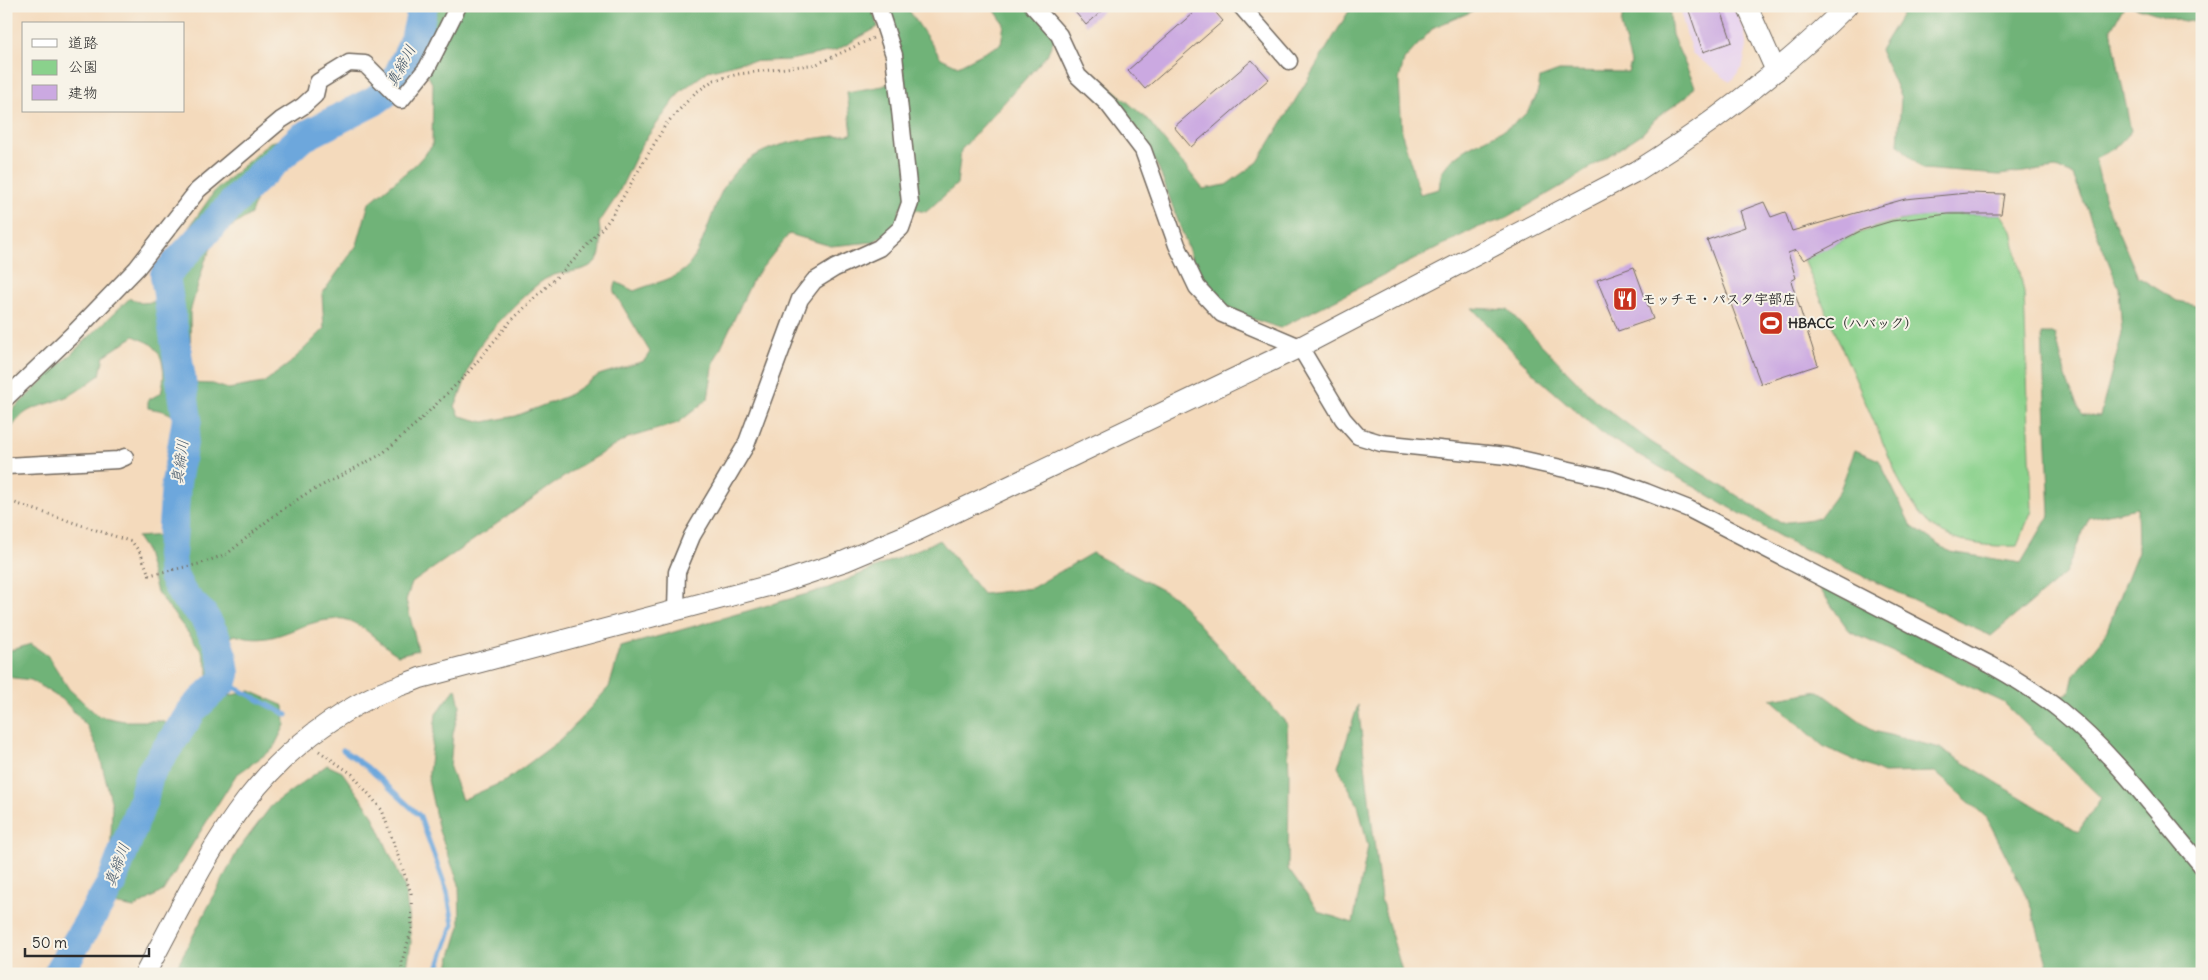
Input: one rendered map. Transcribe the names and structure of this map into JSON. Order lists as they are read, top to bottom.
{
  "water": ["真締川"],
  "places": {
    "restaurant": ["モッチモ・パスタ宇部店"],
    "sports": ["HBACC（ハバック）"]
  },
  "legend": ["道路", "公園", "建物"],
  "scale_bar": "50 m"
}
